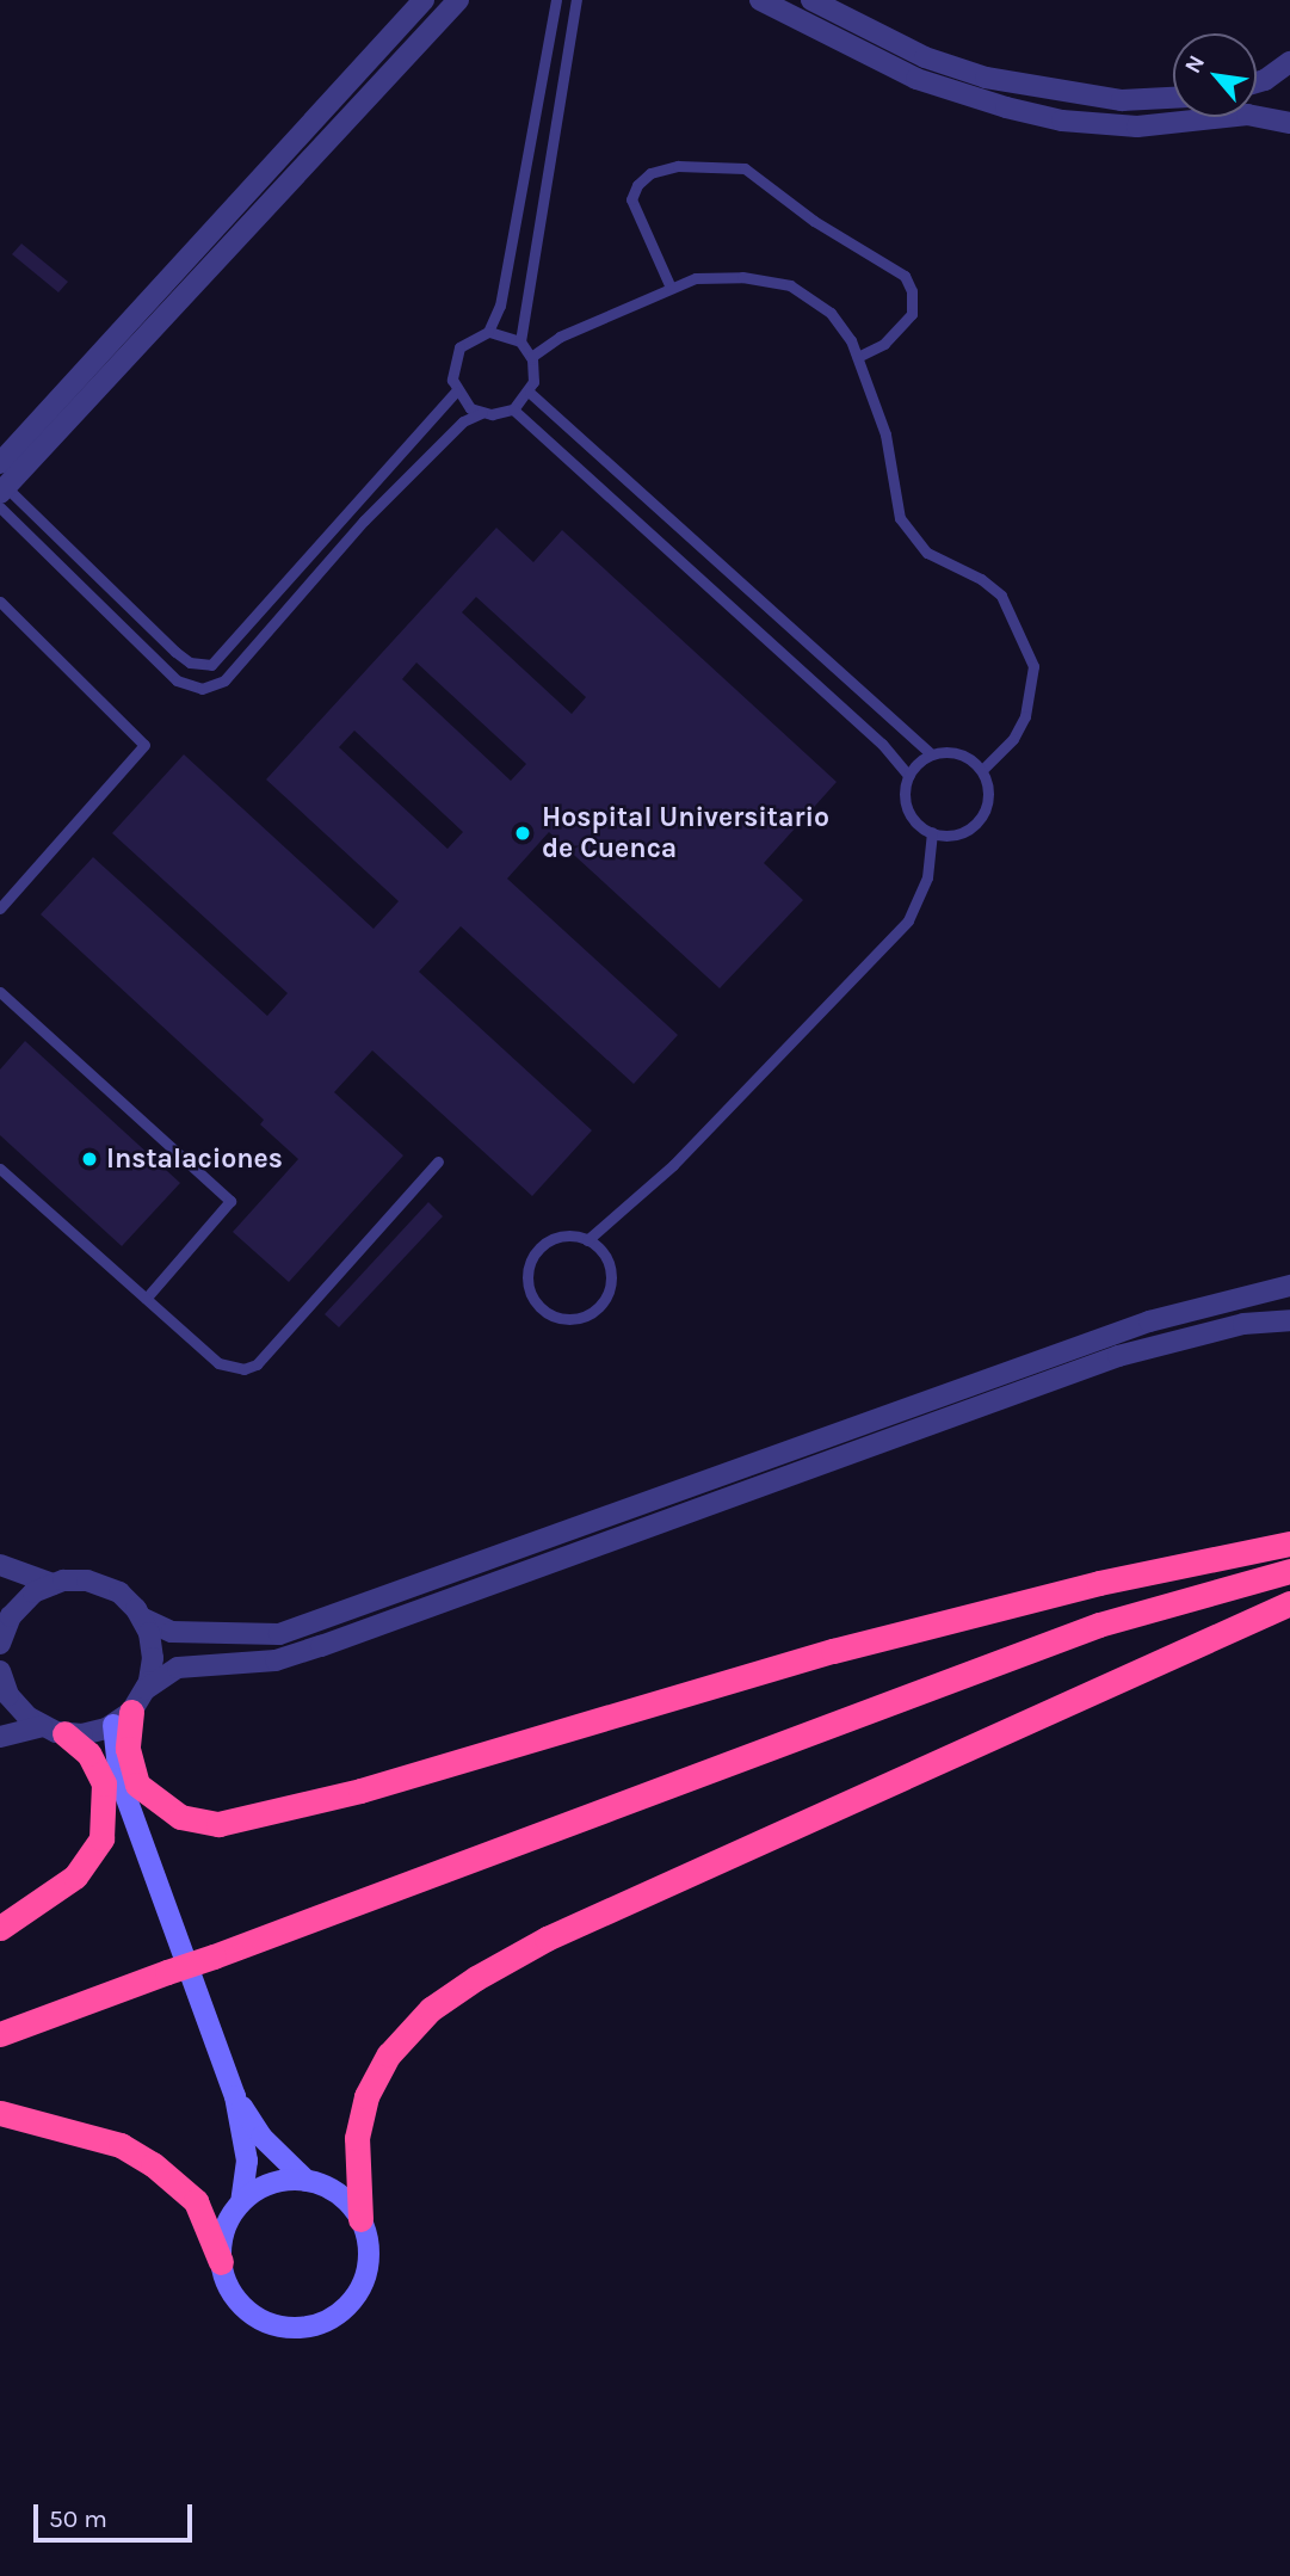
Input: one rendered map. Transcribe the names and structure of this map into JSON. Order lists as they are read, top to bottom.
{
  "places": ["Hospital Universitario de Cuenca", "Instalaciones"],
  "scale_bar": "50 m",
  "north": "top left"
}
